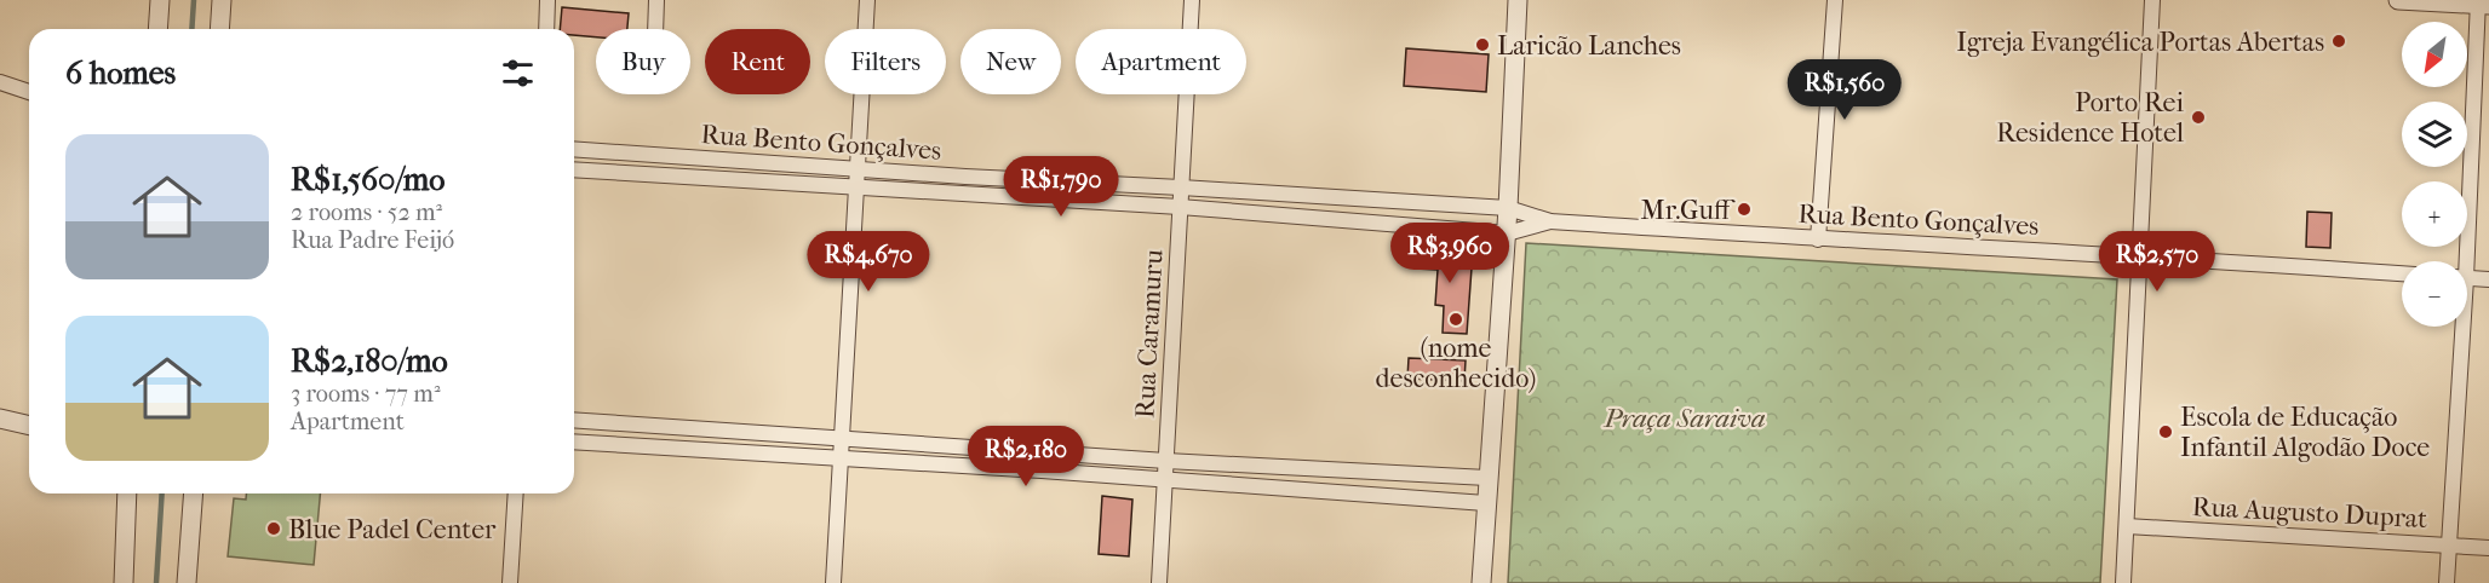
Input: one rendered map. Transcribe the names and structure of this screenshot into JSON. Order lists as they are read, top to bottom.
{
  "streets": {
    "street": ["Rua Bento Gonçalves", "Rua Caramuru", "Rua Augusto Duprat"]
  },
  "crossings": [
    ["Rua Bento Gonçalves", "Rua Caramuru"]
  ],
  "parks": ["Praça Saraiva"],
  "places": [
    "Igreja Evangélica Portas Abertas",
    "Laricão Lanches",
    "Porto Rei Residence Hotel",
    "Mr.Guff",
    "(nome desconhecido)",
    "Escola de Educação Infantil Algodão Doce",
    "Blue Padel Center"
  ],
  "north": "bottom left",
  "page": {
    "map_buttons": ["+", "−"],
    "chip": [
      "Buy",
      "Rent",
      "Filters",
      "New",
      "Apartment"
    ],
    "heading": "6 homes",
    "price": [
      "R$1,560",
      "R$1,790",
      "R$3,960",
      "R$4,670",
      "R$2,570",
      "R$2,180"
    ],
    "list": [
      {
        "name": "R$1,560/mo",
        "note": "2 rooms · 52 m² · Rua Padre Feijó"
      },
      {
        "name": "R$2,180/mo",
        "note": "3 rooms · 77 m² · Apartment"
      }
    ]
  }
}
